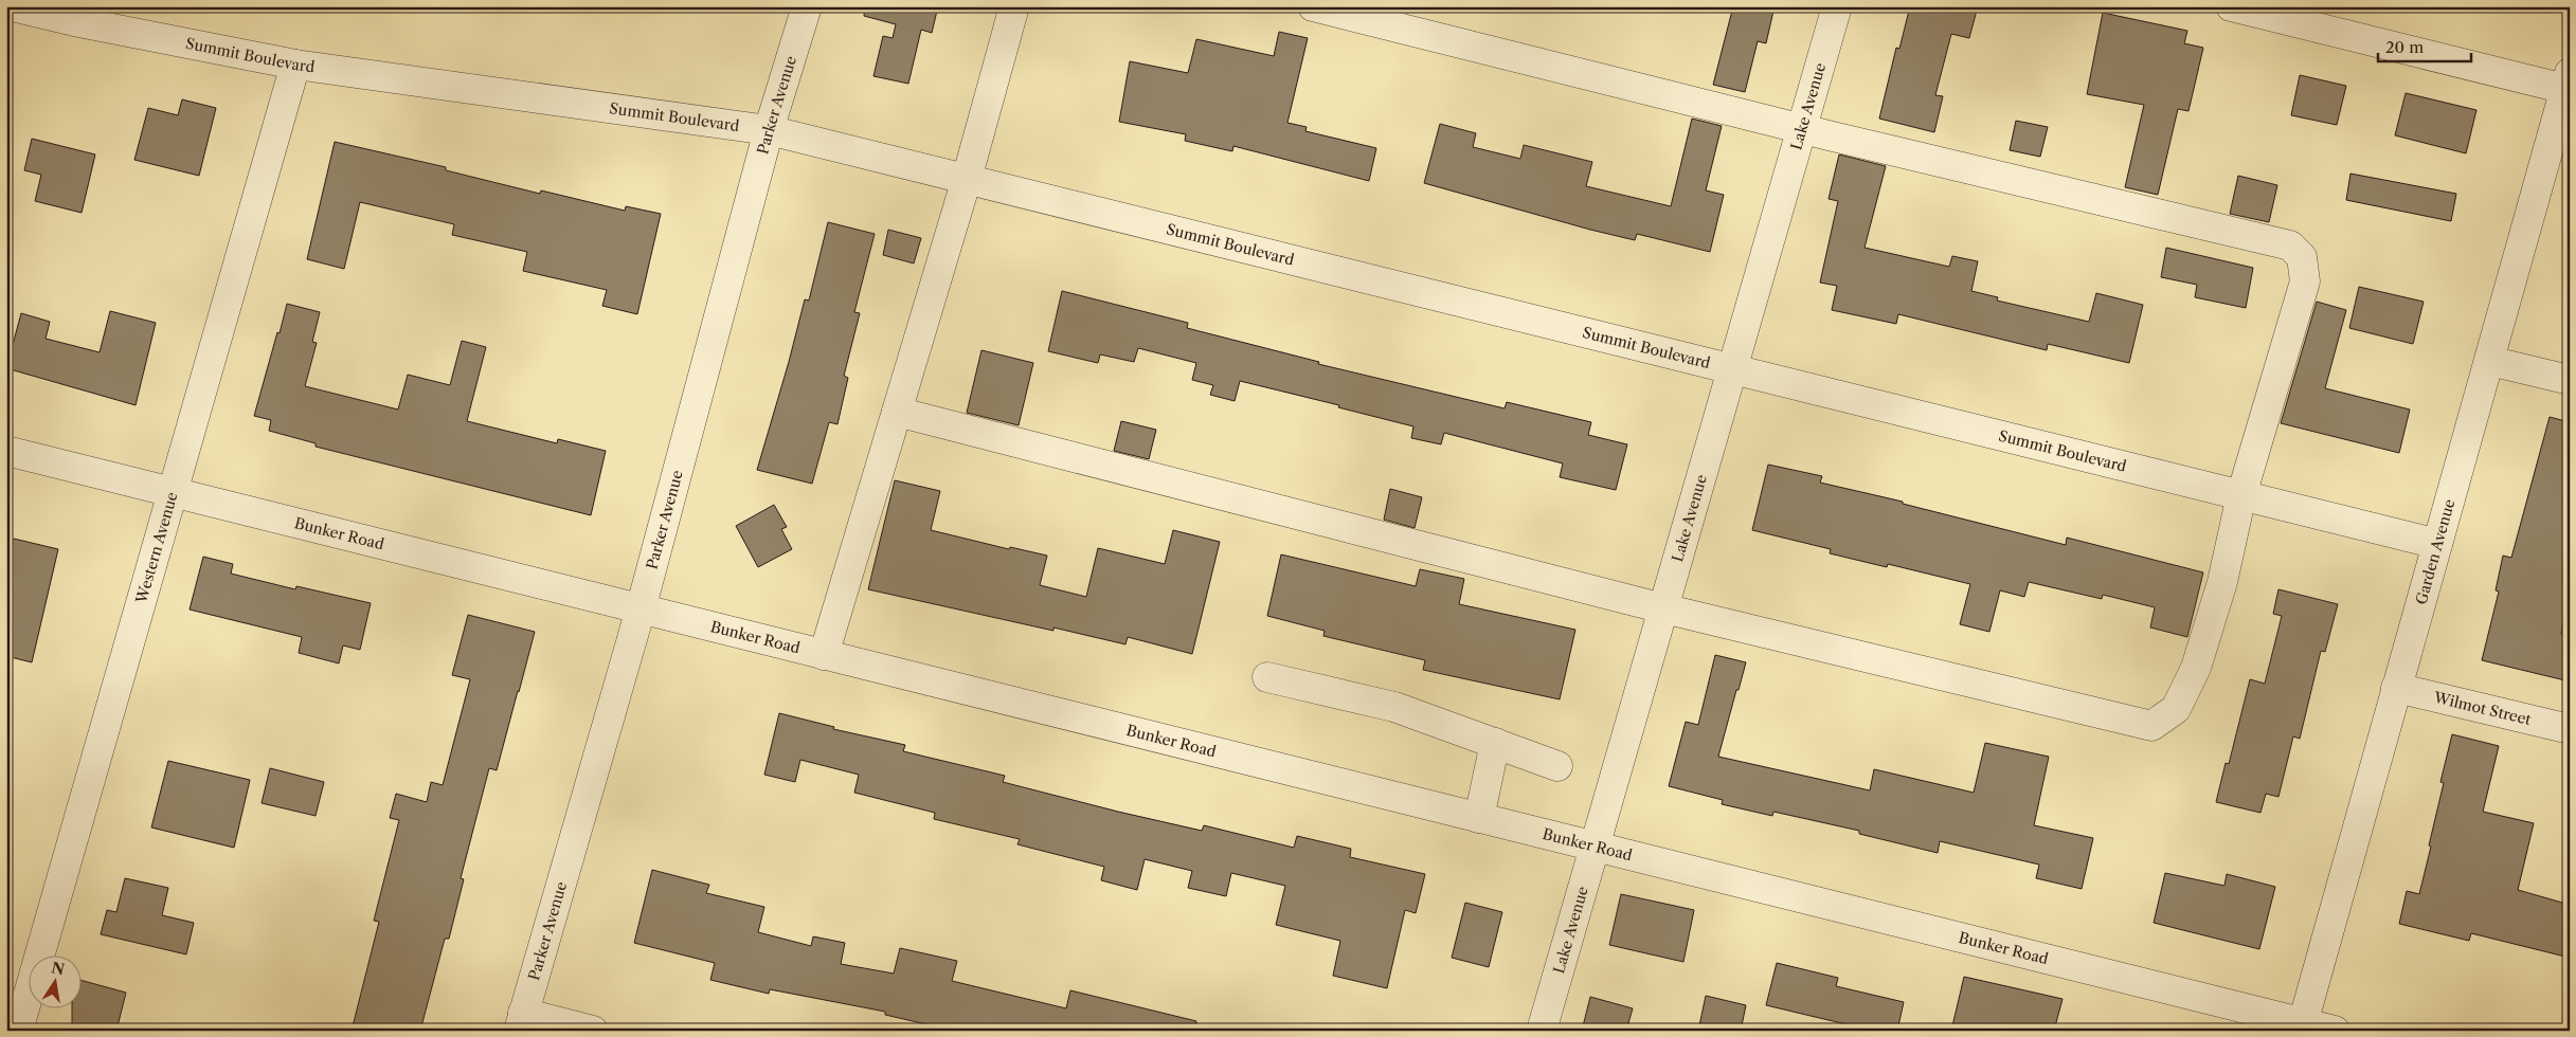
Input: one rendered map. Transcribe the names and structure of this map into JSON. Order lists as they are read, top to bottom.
{
  "streets": {
    "street": [
      "Summit Boulevard",
      "Parker Avenue",
      "Lake Avenue",
      "Bunker Road",
      "Western Avenue",
      "Garden Avenue",
      "Wilmot Street"
    ]
  },
  "crossings": [
    ["Summit Boulevard", "Parker Avenue"],
    ["Summit Boulevard", "Lake Avenue"],
    ["Summit Boulevard", "Western Avenue"],
    ["Summit Boulevard", "Garden Avenue"],
    ["Parker Avenue", "Bunker Road"],
    ["Lake Avenue", "Bunker Road"],
    ["Bunker Road", "Western Avenue"],
    ["Bunker Road", "Garden Avenue"],
    ["Garden Avenue", "Wilmot Street"]
  ],
  "scale_bar": "20 m",
  "north": "top"
}
